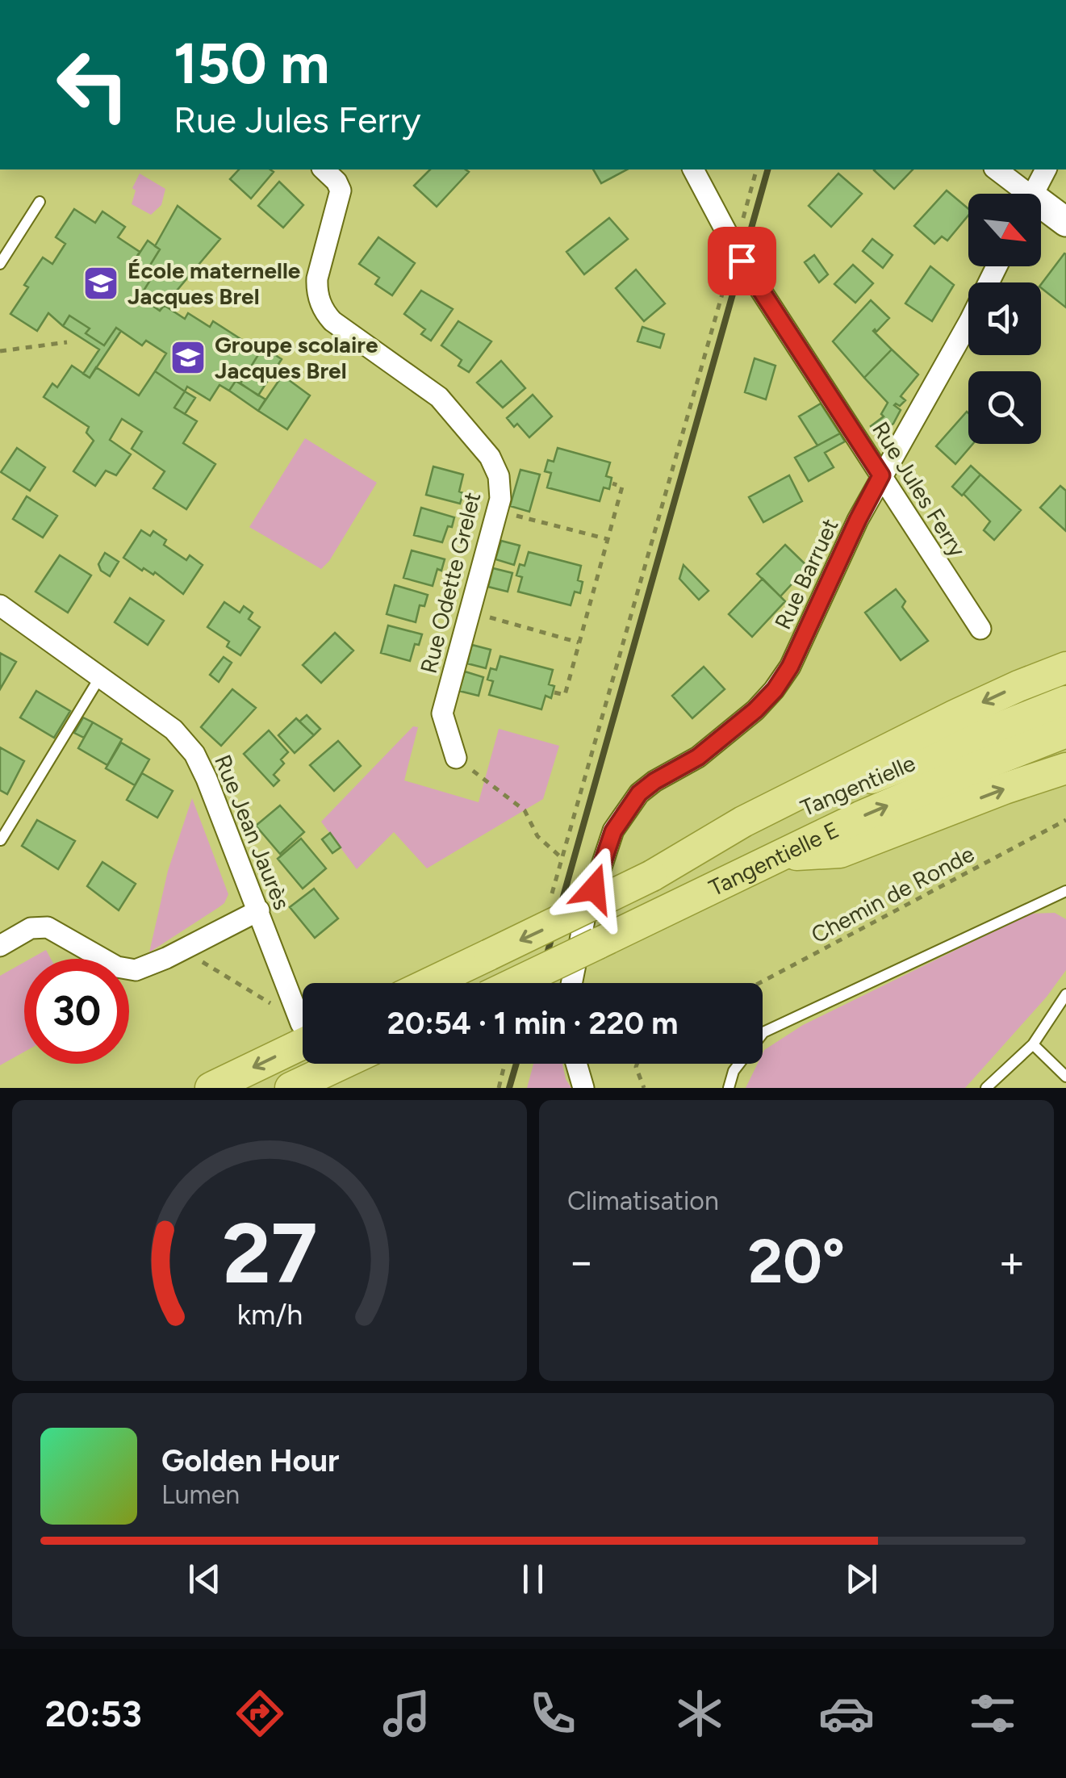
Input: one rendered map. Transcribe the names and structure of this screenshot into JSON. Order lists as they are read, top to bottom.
{
  "streets": {
    "main road": ["Tangentielle", "Tangentielle E"],
    "street": [
      "Rue Jules Ferry",
      "Rue Barruet",
      "Rue Odette Grelet",
      "Rue Jean Jaurès"
    ],
    "path": ["Chemin de Ronde"]
  },
  "crossings": [
    ["Rue Jules Ferry", "Rue Barruet"]
  ],
  "places": {
    "school or university": ["École maternelle Jacques Brel", "Groupe scolaire Jacques Brel"]
  },
  "north": "bottom right",
  "page": {
    "turn": ["150 m", "Rue Jules Ferry"],
    "limit": "30",
    "trip": "20:54 · 1 min · 220 m",
    "tile": "Climatisation",
    "heat": ["−", "20°", "+"],
    "song": ["Golden Hour", "Lumen"],
    "tabs": "20:53",
    "gauge": ["27", "km/h"]
  }
}
